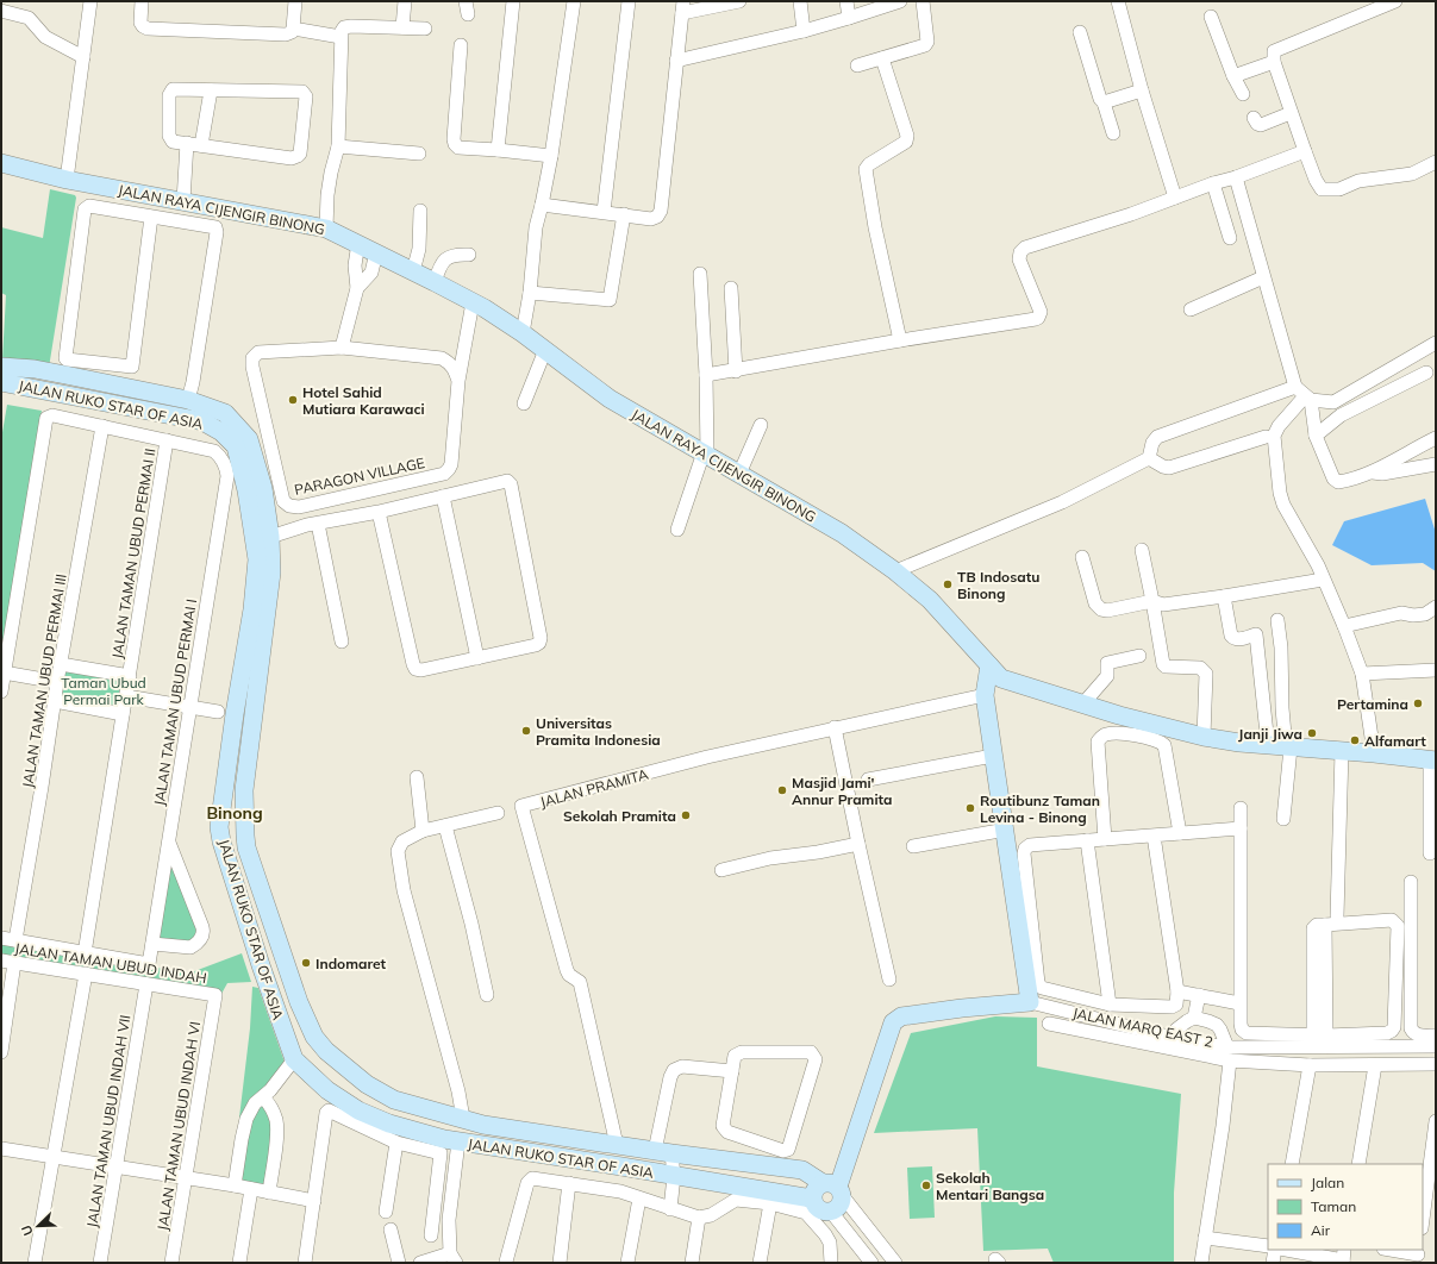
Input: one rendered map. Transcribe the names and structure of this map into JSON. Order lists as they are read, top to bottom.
{
  "streets": {
    "street": [
      "JALAN RAYA CIJENGIR BINONG",
      "JALAN RUKO STAR OF ASIA",
      "PARAGON VILLAGE",
      "JALAN TAMAN UBUD PERMAI II",
      "JALAN TAMAN UBUD PERMAI III",
      "JALAN TAMAN UBUD PERMAI I",
      "JALAN PRAMITA",
      "JALAN TAMAN UBUD INDAH",
      "JALAN MARQ EAST 2",
      "JALAN TAMAN UBUD INDAH VII",
      "JALAN TAMAN UBUD INDAH VI"
    ]
  },
  "crossings": [
    ["JALAN RAYA CIJENGIR BINONG", "PARAGON VILLAGE"],
    ["JALAN RUKO STAR OF ASIA", "JALAN PRAMITA"],
    ["JALAN TAMAN UBUD PERMAI II", "JALAN TAMAN UBUD PERMAI I"],
    ["JALAN TAMAN UBUD INDAH", "JALAN TAMAN UBUD INDAH VII"],
    ["JALAN TAMAN UBUD INDAH", "JALAN TAMAN UBUD INDAH VI"]
  ],
  "districts": ["Binong"],
  "parks": ["Taman Ubud Permai Park"],
  "places": [
    "Hotel Sahid Mutiara Karawaci",
    "TB Indosatu Binong",
    "Pertamina",
    "Universitas Pramita Indonesia",
    "Janji Jiwa",
    "Alfamart",
    "Masjid Jami' Annur Pramita",
    "Routibunz Taman Levina - Binong",
    "Sekolah Pramita",
    "Indomaret",
    "Sekolah Mentari Bangsa"
  ],
  "legend": ["Jalan", "Taman", "Air"],
  "north": "bottom left"
}
